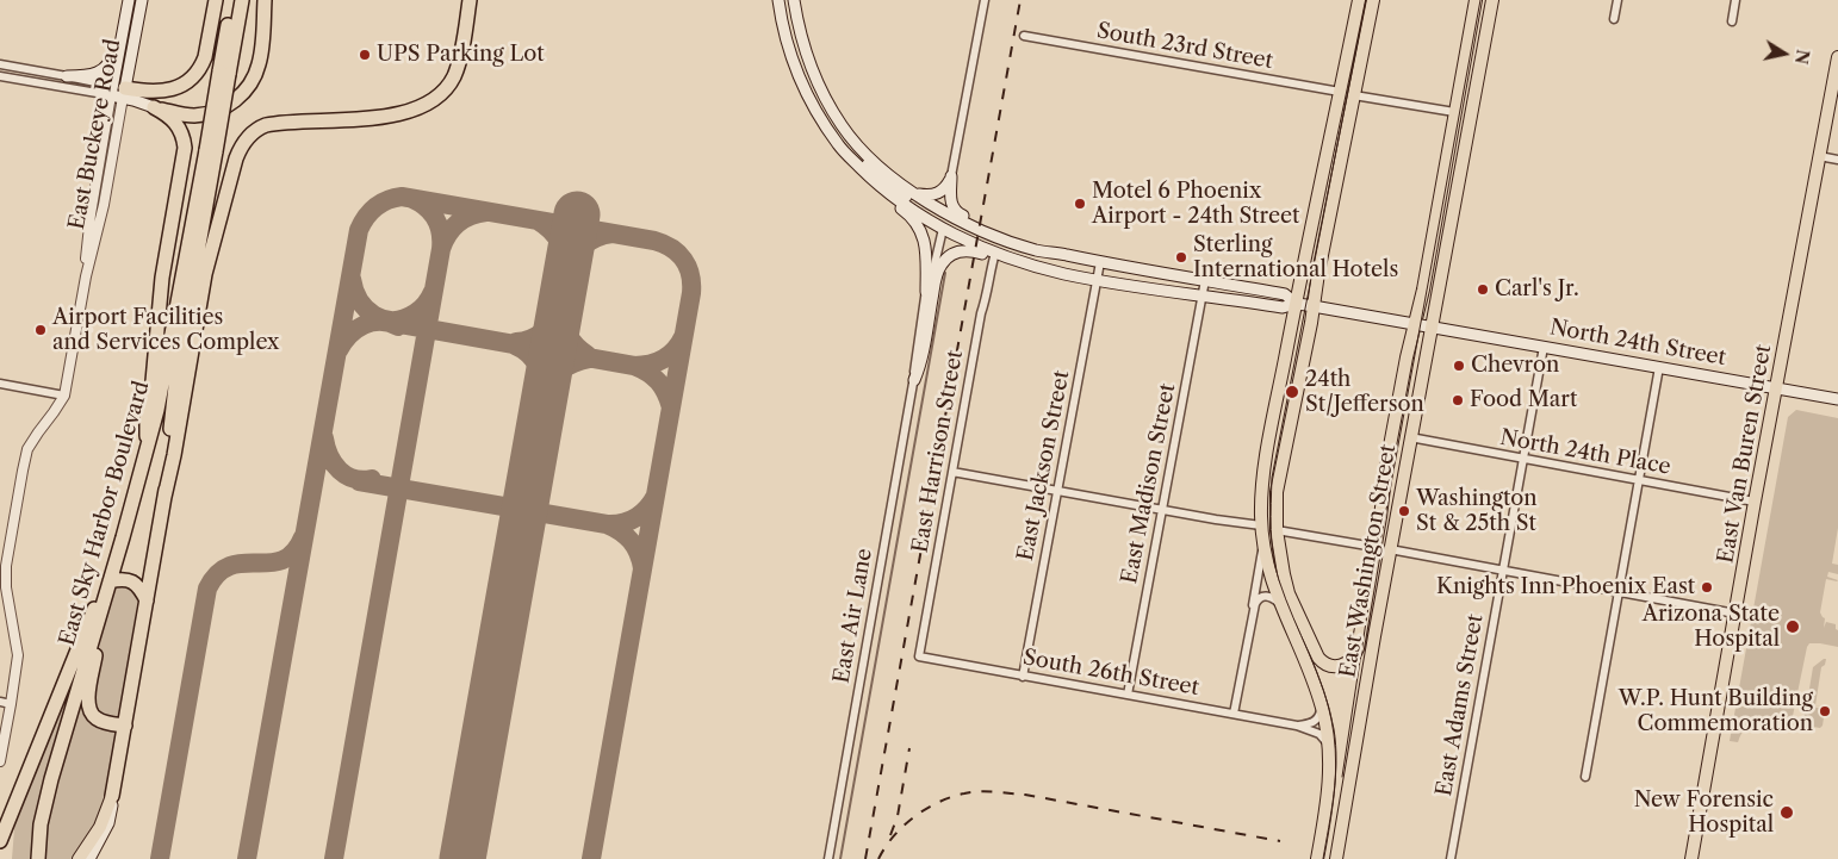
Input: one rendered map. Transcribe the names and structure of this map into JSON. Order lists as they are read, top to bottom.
{
  "streets": {
    "highway": ["East Sky Harbor Boulevard"],
    "main road": [
      "East Buckeye Road",
      "North 24th Street",
      "East Van Buren Street",
      "East Washington Street"
    ],
    "street": [
      "South 23rd Street",
      "East Harrison Street",
      "North 24th Place",
      "East Jackson Street",
      "East Madison Street",
      "East Air Lane",
      "South 26th Street",
      "East Adams Street"
    ]
  },
  "crossings": [
    ["North 24th Street", "East Van Buren Street"],
    ["North 24th Street", "East Washington Street"],
    ["North 24th Street", "East Adams Street"],
    ["East Harrison Street", "South 26th Street"],
    ["North 24th Place", "East Van Buren Street"],
    ["North 24th Place", "East Washington Street"],
    ["North 24th Place", "East Adams Street"],
    ["East Jackson Street", "South 26th Street"],
    ["East Madison Street", "South 26th Street"]
  ],
  "places": [
    "UPS Parking Lot",
    "Motel 6 Phoenix Airport - 24th Street",
    "Sterling International Hotels",
    "Carl's Jr.",
    "Airport Facilities and Services Complex",
    "Chevron",
    "24th St/Jefferson",
    "Food Mart",
    "Washington St & 25th St",
    "Knights Inn Phoenix East",
    "Arizona State Hospital",
    "W.P. Hunt Building Commemoration",
    "New Forensic Hospital"
  ],
  "north": "right"
}
